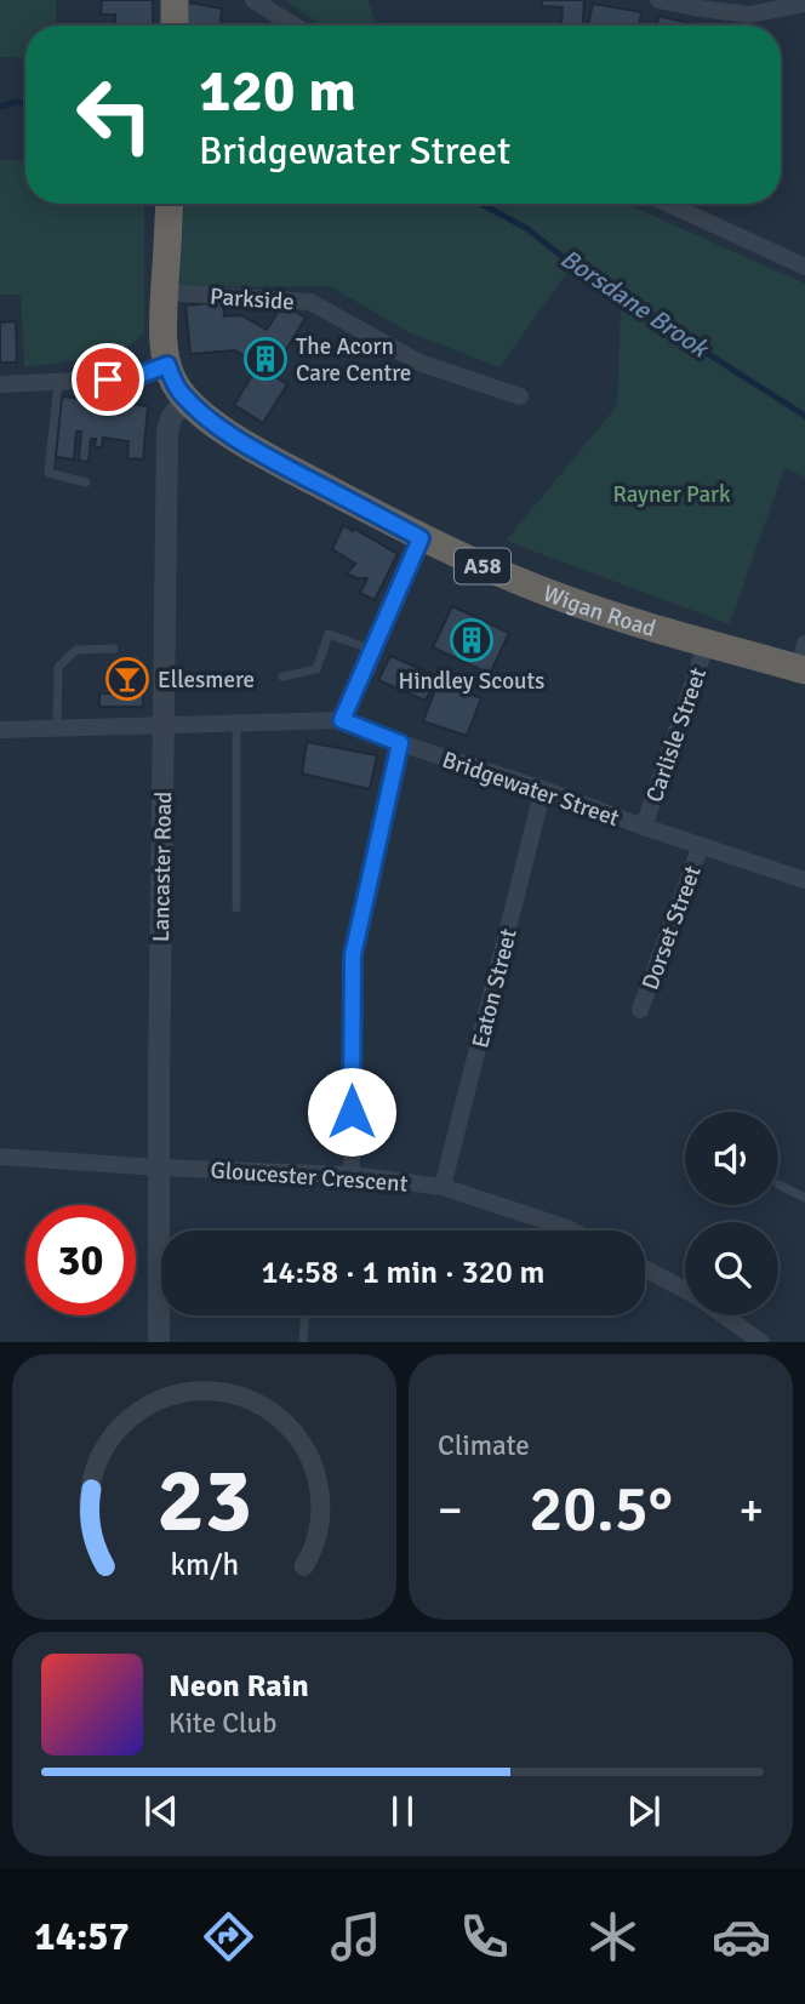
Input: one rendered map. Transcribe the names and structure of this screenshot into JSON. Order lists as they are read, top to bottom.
{
  "streets": {
    "highway": ["A58", "Wigan Road"],
    "street": [
      "Parkside",
      "Carlisle Street",
      "Bridgewater Street",
      "Lancaster Road",
      "Dorset Street",
      "Eaton Street",
      "Gloucester Crescent"
    ]
  },
  "crossings": [
    ["Parkside", "A58"],
    ["A58", "Wigan Road"],
    ["A58", "Lancaster Road"],
    ["Wigan Road", "Carlisle Street"],
    ["Wigan Road", "Lancaster Road"],
    ["Carlisle Street", "Bridgewater Street"],
    ["Bridgewater Street", "Lancaster Road"],
    ["Bridgewater Street", "Dorset Street"],
    ["Bridgewater Street", "Eaton Street"],
    ["Lancaster Road", "Gloucester Crescent"],
    ["Eaton Street", "Gloucester Crescent"]
  ],
  "water": ["Borsdane Brook"],
  "parks": ["Rayner Park"],
  "places": {
    "building": ["The Acorn Care Centre", "Hindley Scouts"],
    "bar": ["Ellesmere"]
  },
  "page": {
    "turn": ["120 m", "Bridgewater Street"],
    "limit": "30",
    "trip": "14:58 · 1 min · 320 m",
    "tile": "Climate",
    "heat": ["−", "20.5°", "+"],
    "song": ["Neon Rain", "Kite Club"],
    "tabs": "14:57",
    "gauge": ["23", "km/h"]
  }
}
